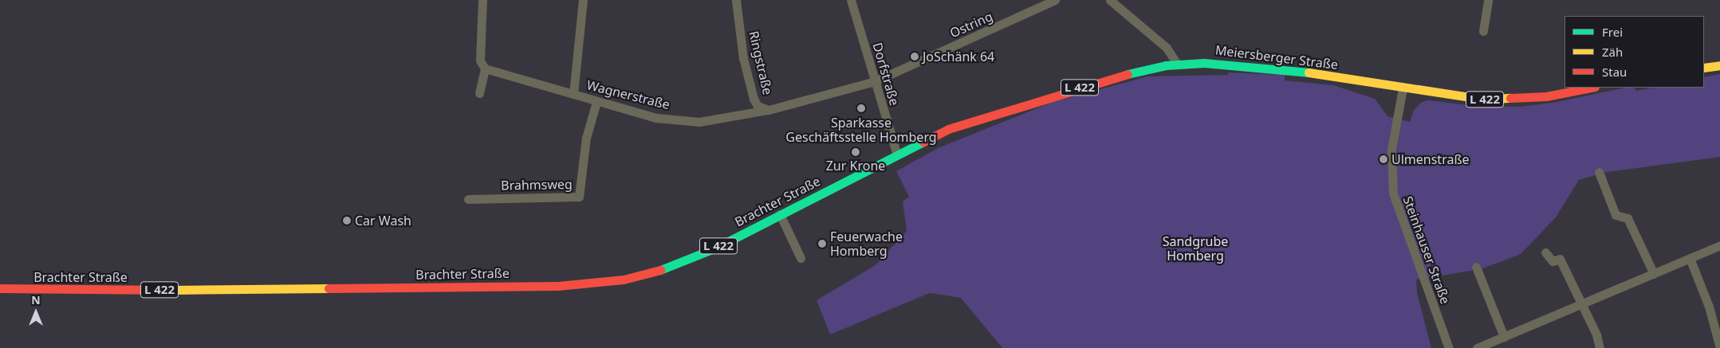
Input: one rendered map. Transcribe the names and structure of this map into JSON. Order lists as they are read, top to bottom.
{
  "streets": {
    "main road": ["Meiersberger Straße", "L 422", "Brachter Straße"],
    "street": [
      "Ostring",
      "Ringstraße",
      "Dorfstraße",
      "Wagnerstraße",
      "Brahmsweg",
      "Steinhauser Straße"
    ]
  },
  "crossings": [
    ["Ostring", "Ringstraße"],
    ["Ostring", "Dorfstraße"],
    ["Meiersberger Straße", "Dorfstraße"],
    ["Meiersberger Straße", "Brachter Straße"],
    ["Meiersberger Straße", "Steinhauser Straße"],
    ["Ringstraße", "Dorfstraße"],
    ["Ringstraße", "Wagnerstraße"],
    ["Dorfstraße", "Brachter Straße"],
    ["Wagnerstraße", "Brahmsweg"]
  ],
  "parks": ["Sandgrube Homberg"],
  "places": [
    "JoSchänk 64",
    "Sparkasse Geschäftsstelle Homberg",
    "Zur Krone",
    "Ulmenstraße",
    "Car Wash",
    "Feuerwache Homberg"
  ],
  "legend": ["Frei", "Zäh", "Stau"],
  "north": "top"
}
